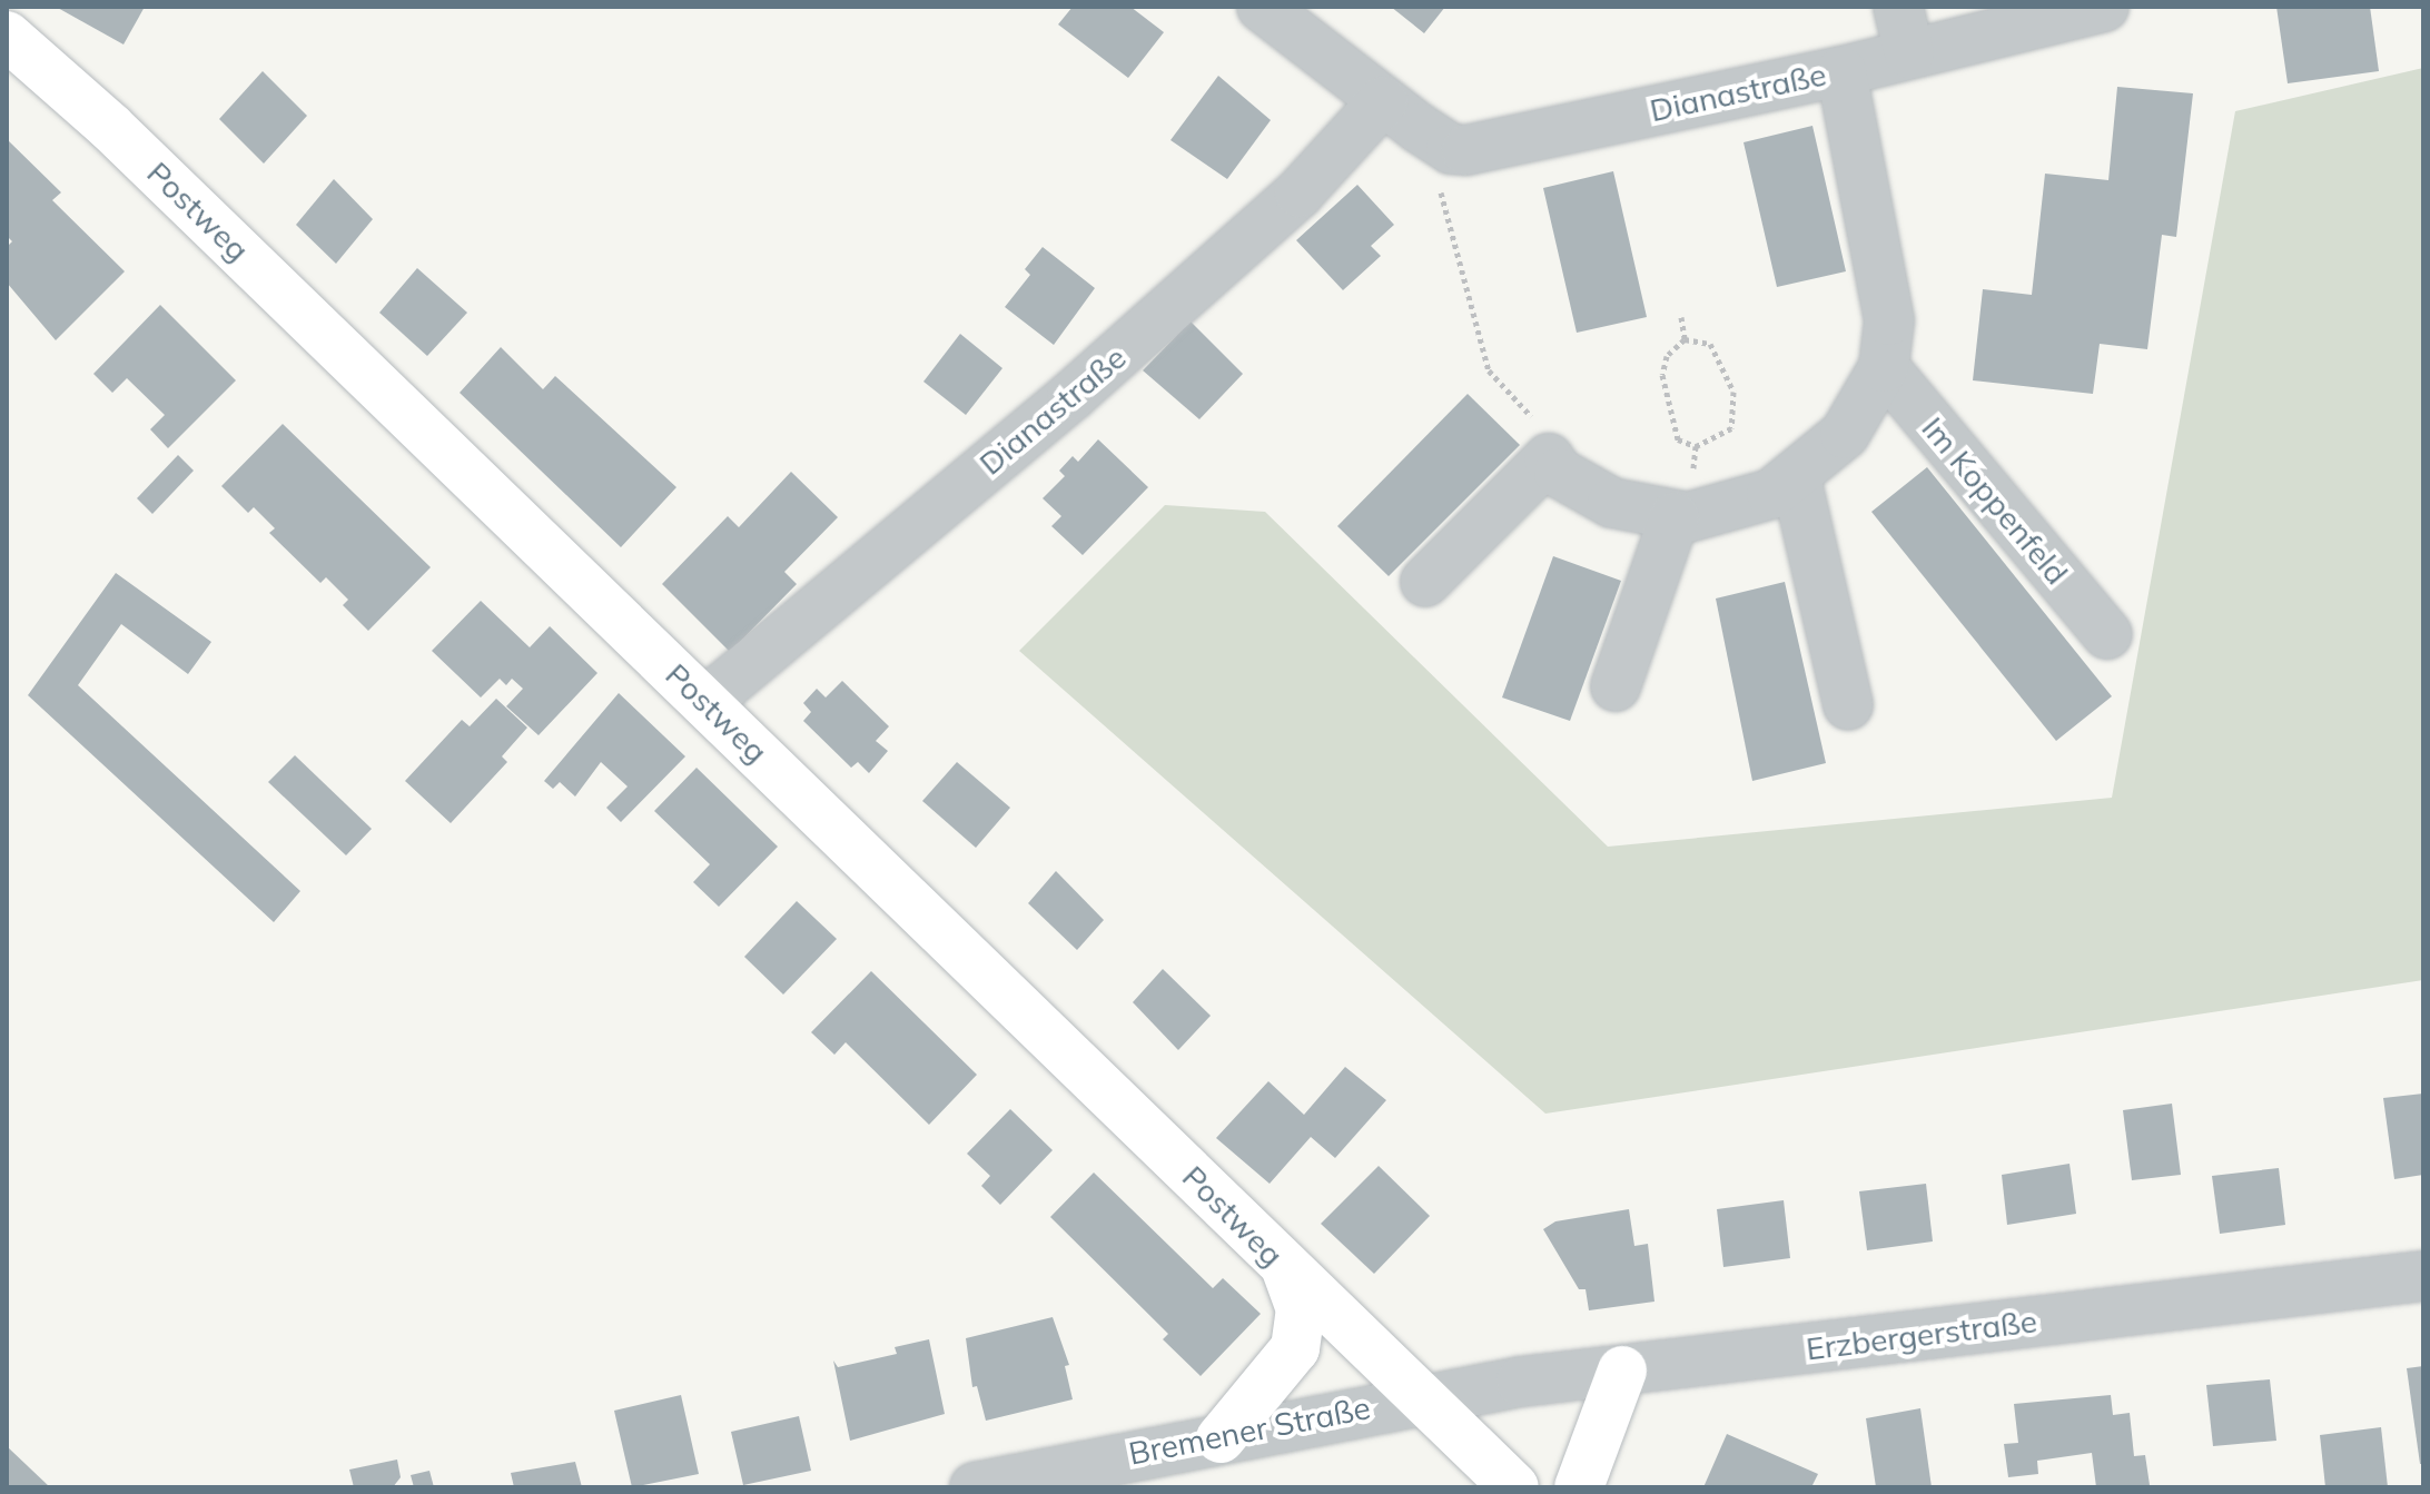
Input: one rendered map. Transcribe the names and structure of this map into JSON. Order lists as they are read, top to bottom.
{
  "streets": {
    "main road": ["Postweg"],
    "street": [
      "Dianastraße",
      "Im Koppenfeld",
      "Erzbergerstraße",
      "Bremener Straße"
    ]
  },
  "crossings": [
    ["Dianastraße", "Postweg"],
    ["Postweg", "Erzbergerstraße"],
    ["Postweg", "Bremener Straße"],
    ["Erzbergerstraße", "Bremener Straße"]
  ]
}
